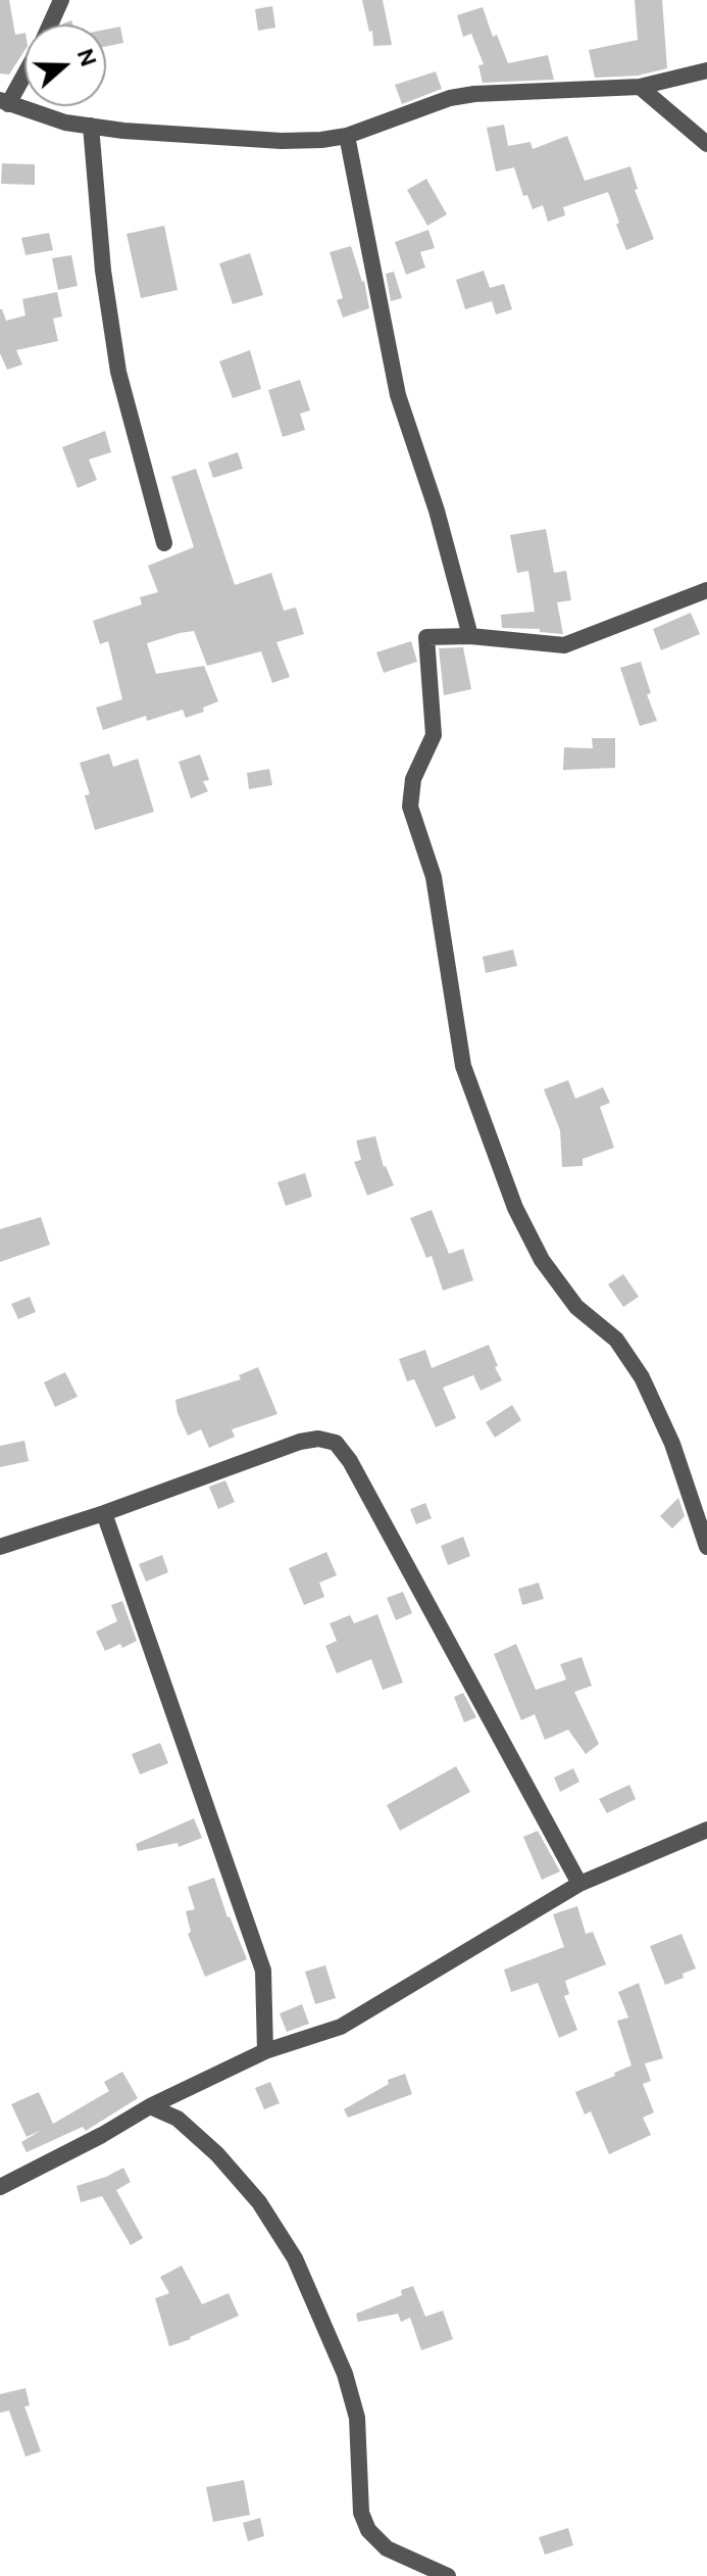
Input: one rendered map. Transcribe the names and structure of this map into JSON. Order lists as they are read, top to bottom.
{
  "north": "right"
}
